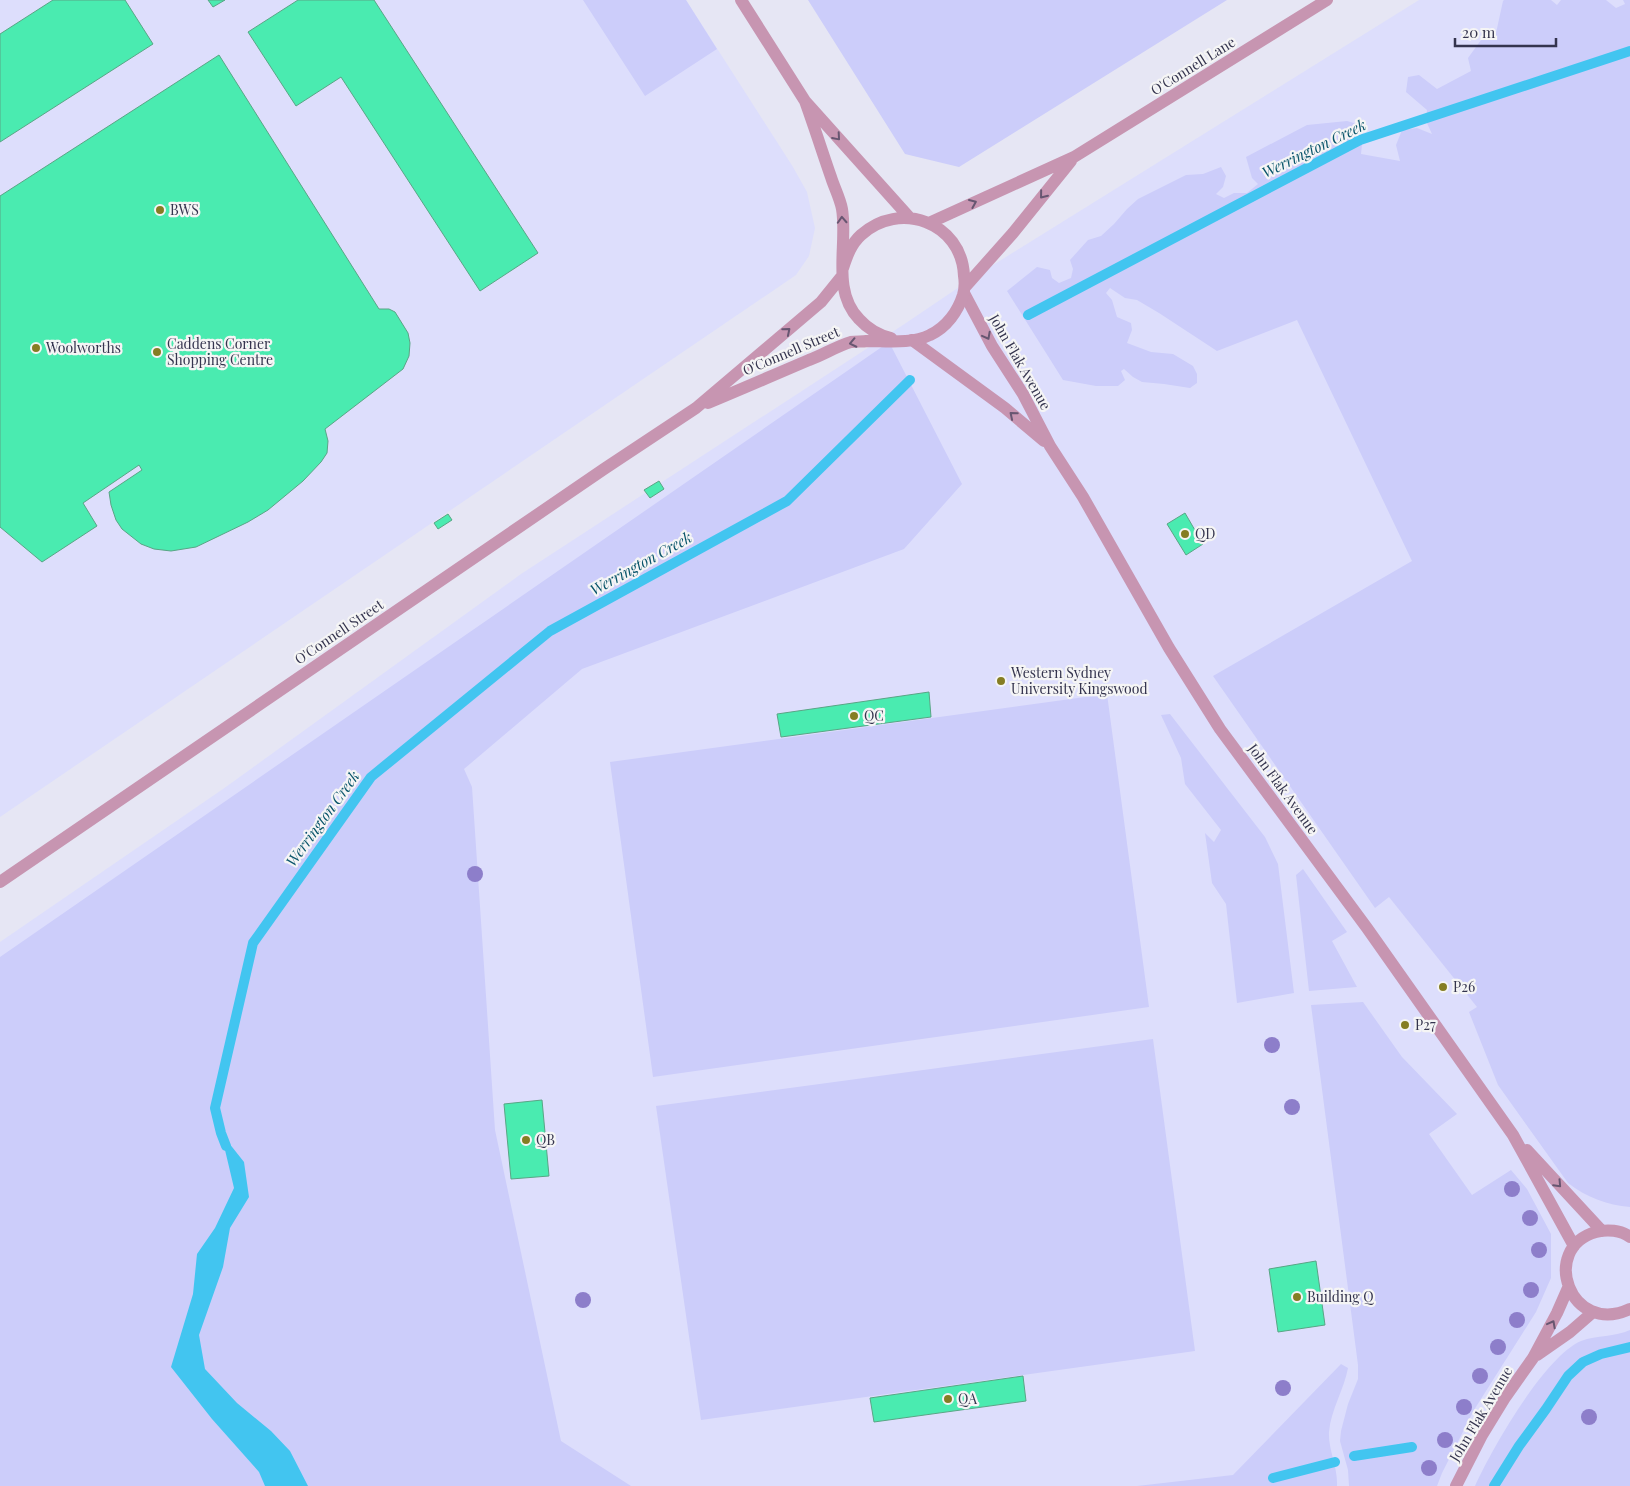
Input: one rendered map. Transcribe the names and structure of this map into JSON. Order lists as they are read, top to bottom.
{
  "streets": {
    "street": ["O'Connell Lane", "O'Connell Street", "John Flak Avenue"]
  },
  "crossings": [
    ["O'Connell Lane", "O'Connell Street"],
    ["O'Connell Lane", "John Flak Avenue"],
    ["O'Connell Street", "John Flak Avenue"]
  ],
  "water": ["Werrington Creek"],
  "places": [
    "BWS",
    "Woolworths",
    "Caddens Corner Shopping Centre",
    "QD",
    "Western Sydney University Kingswood",
    "QC",
    "P26",
    "P27",
    "QB",
    "Building Q",
    "QA"
  ],
  "scale_bar": "20 m"
}
